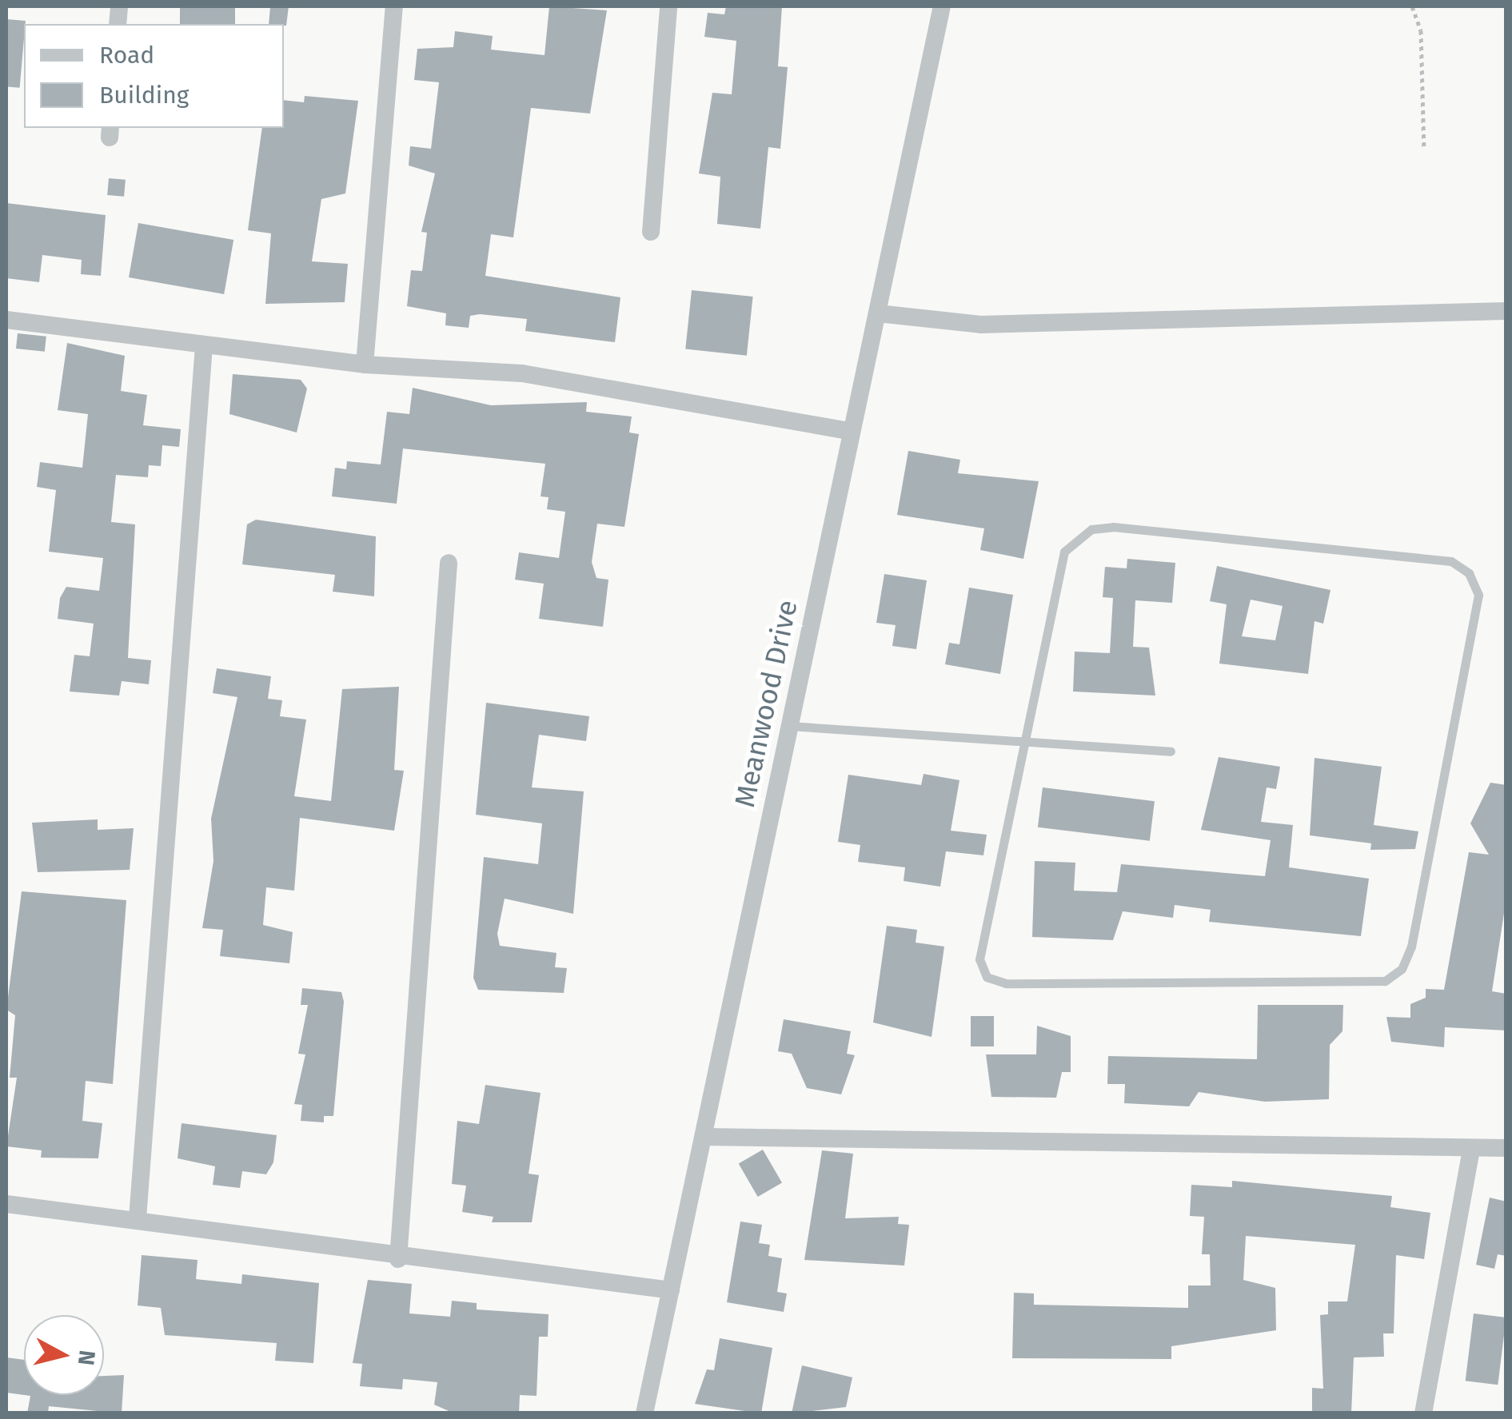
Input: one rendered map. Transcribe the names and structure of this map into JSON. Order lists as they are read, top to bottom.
{
  "streets": {
    "street": ["Meanwood Drive"]
  },
  "legend": ["Road", "Building"],
  "north": "right"
}
